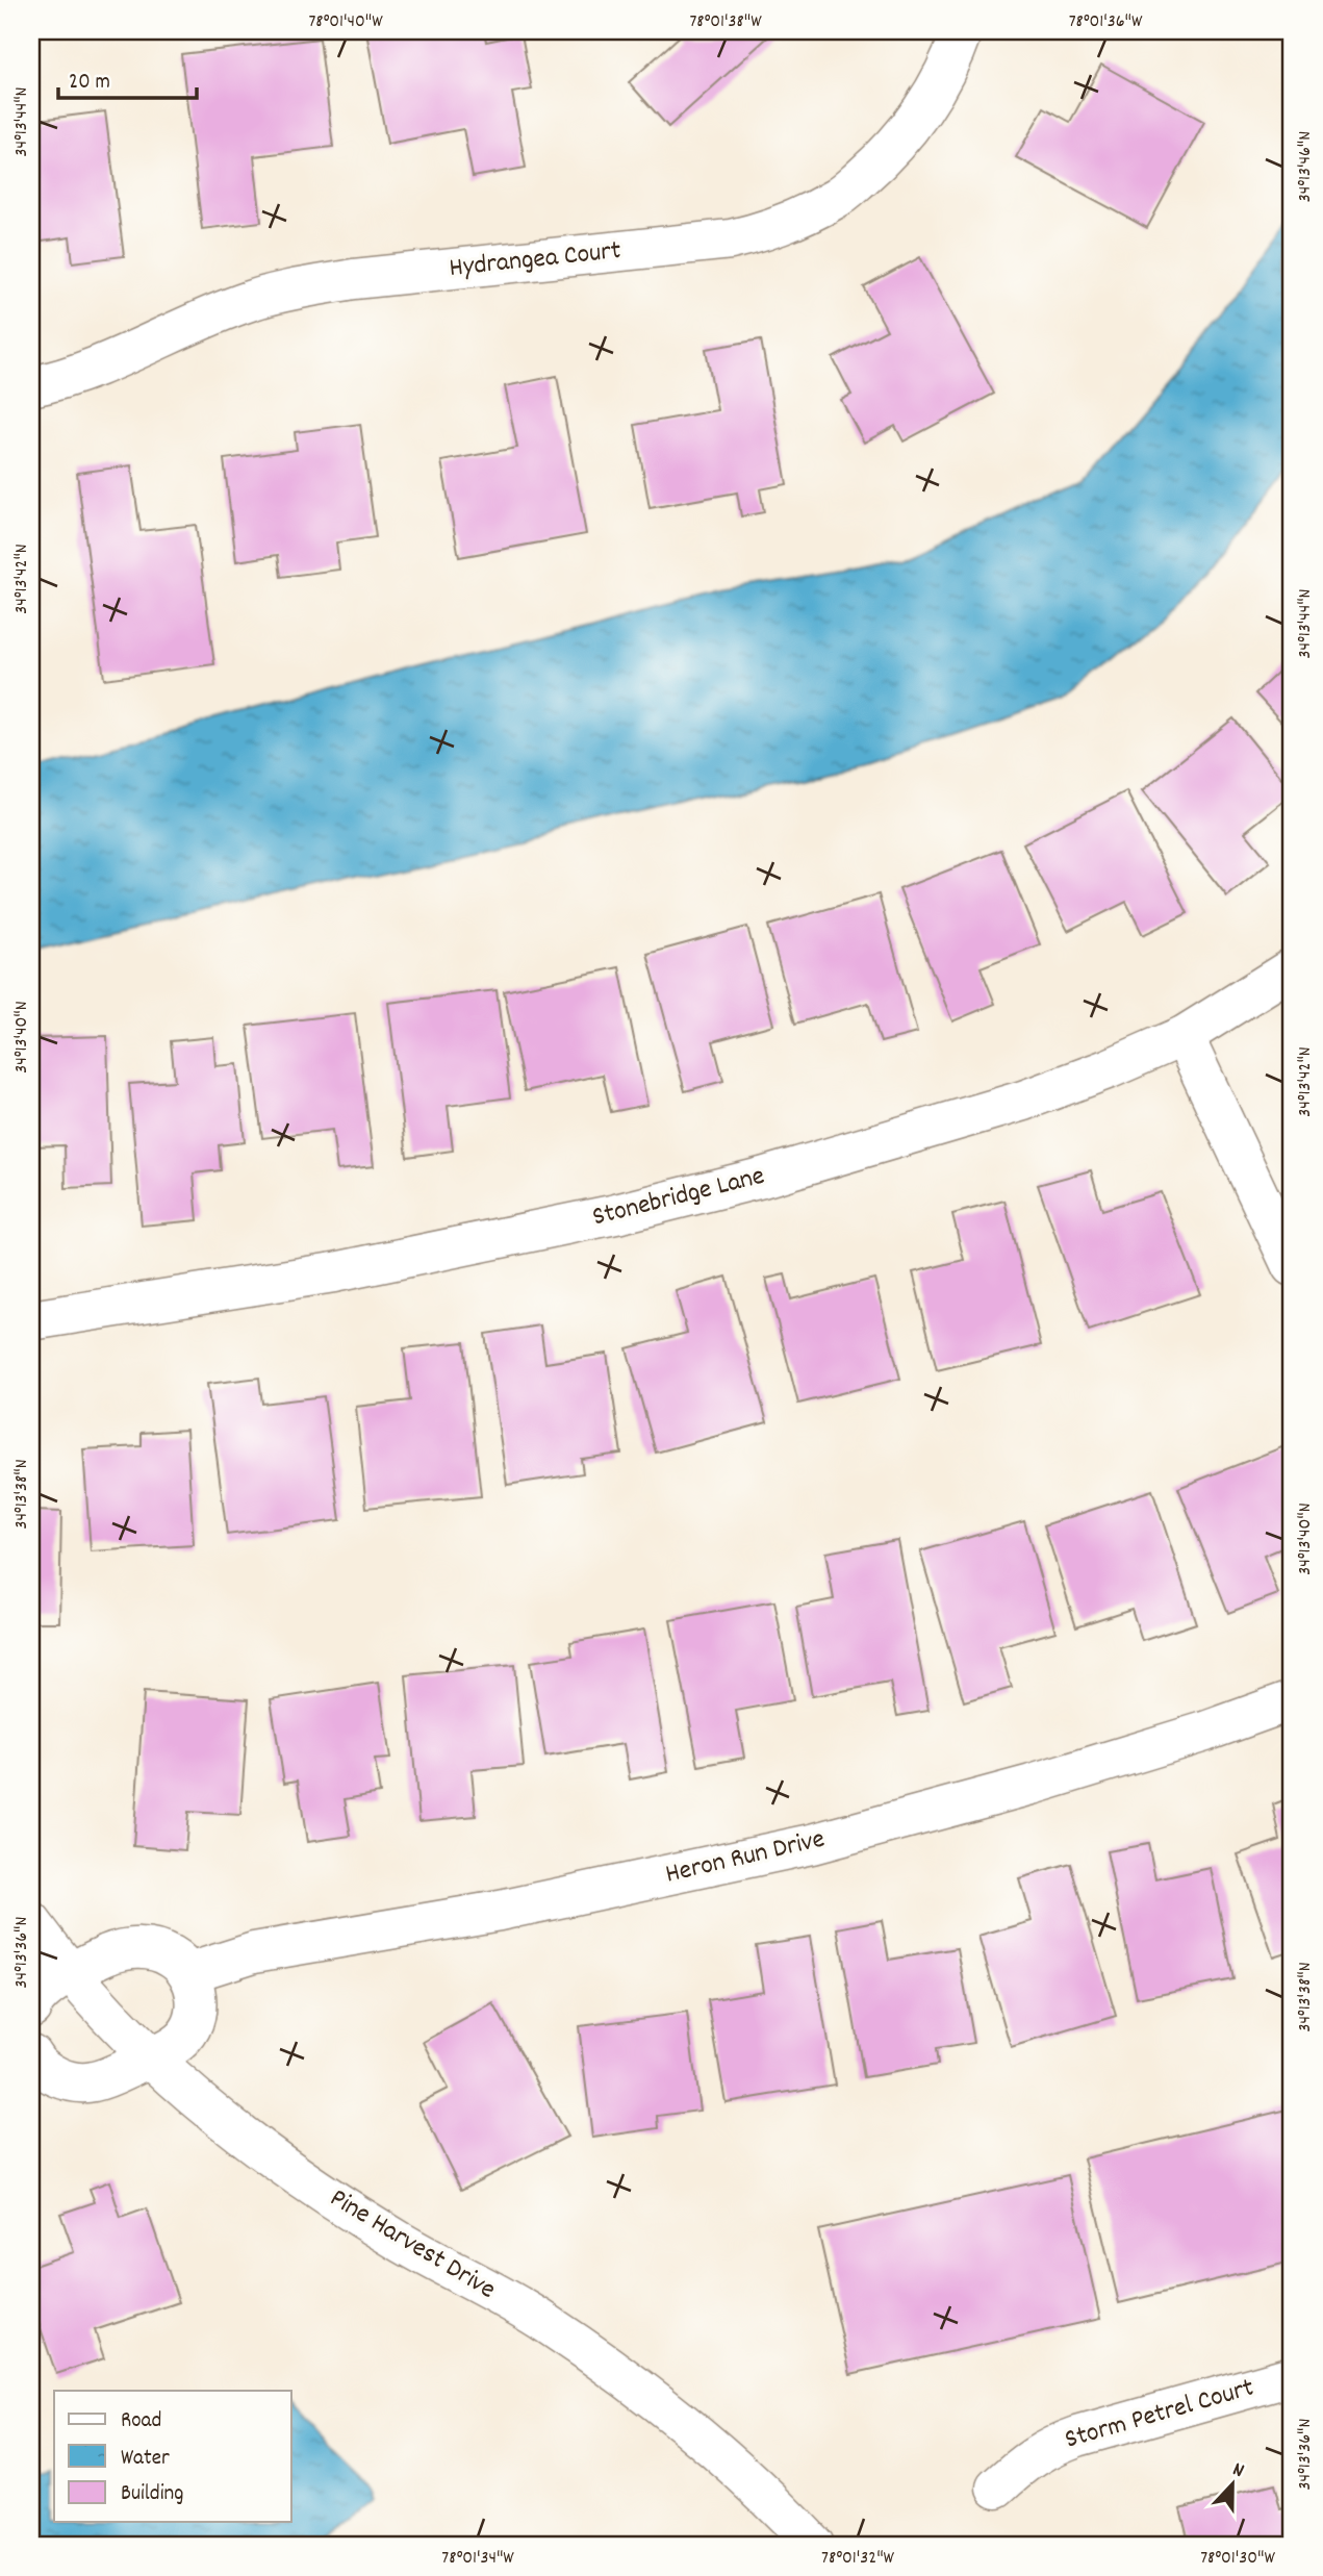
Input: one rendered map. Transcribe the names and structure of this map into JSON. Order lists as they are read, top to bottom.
{
  "streets": {
    "street": [
      "Hydrangea Court",
      "Stonebridge Lane",
      "Heron Run Drive",
      "Pine Harvest Drive",
      "Storm Petrel Court"
    ]
  },
  "legend": ["Road", "Water", "Building"],
  "scale_bar": "20 m",
  "north": "top",
  "coordinates": [
    "78°01'40\"W",
    "78°01'38\"W",
    "78°01'36\"W",
    "34°13'44\"N",
    "34°13'46\"N",
    "34°13'42\"N",
    "34°13'40\"N",
    "34°13'38\"N",
    "34°13'36\"N",
    "78°01'34\"W",
    "78°01'32\"W",
    "78°01'30\"W"
  ]
}
